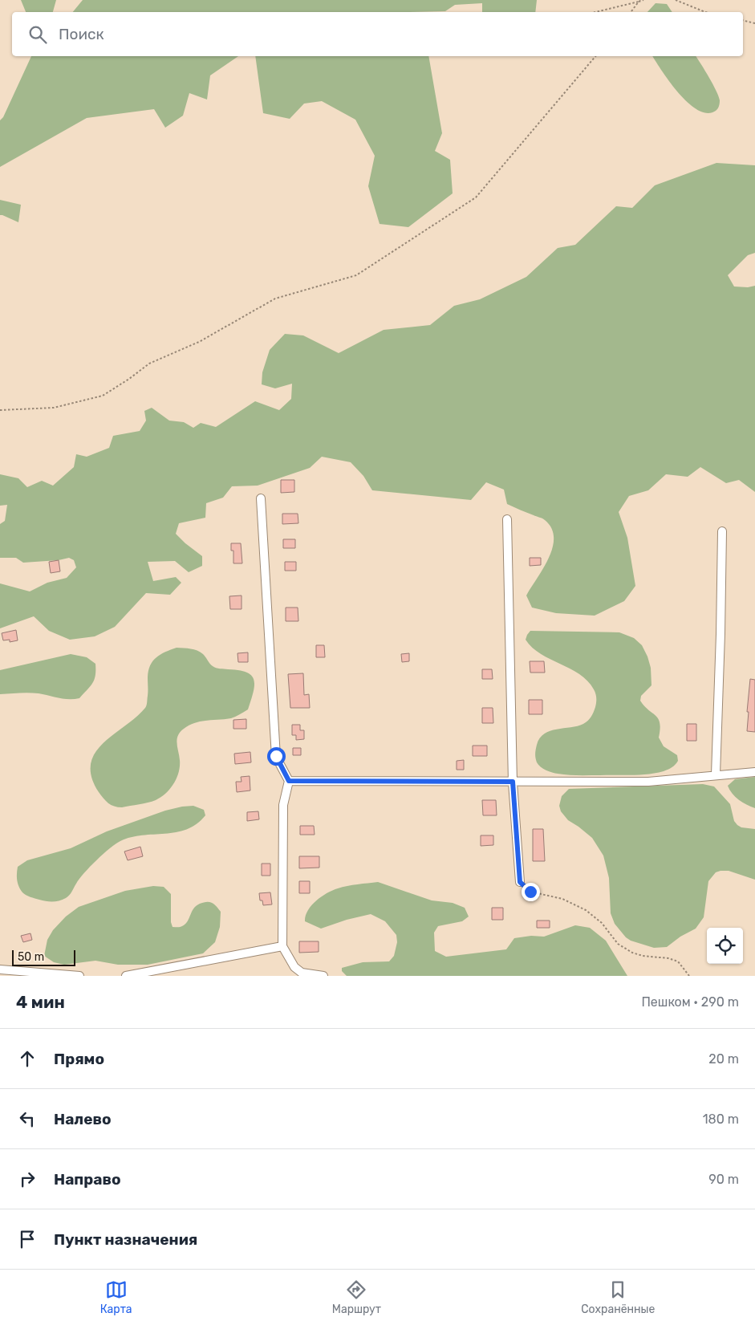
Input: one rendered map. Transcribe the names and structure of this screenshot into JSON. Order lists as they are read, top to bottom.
{
  "scale_bar": "50 m",
  "page": {
    "search": "Поиск",
    "scale": "50 m",
    "heading": ["4 мин", "Пешком · 290 m"],
    "list": [
      ["Прямо", "20 m"],
      ["Налево", "180 m"],
      ["Направо", "90 m"],
      "Пункт назначения"
    ],
    "nav": ["Карта", "Маршрут", "Сохранённые"]
  }
}
